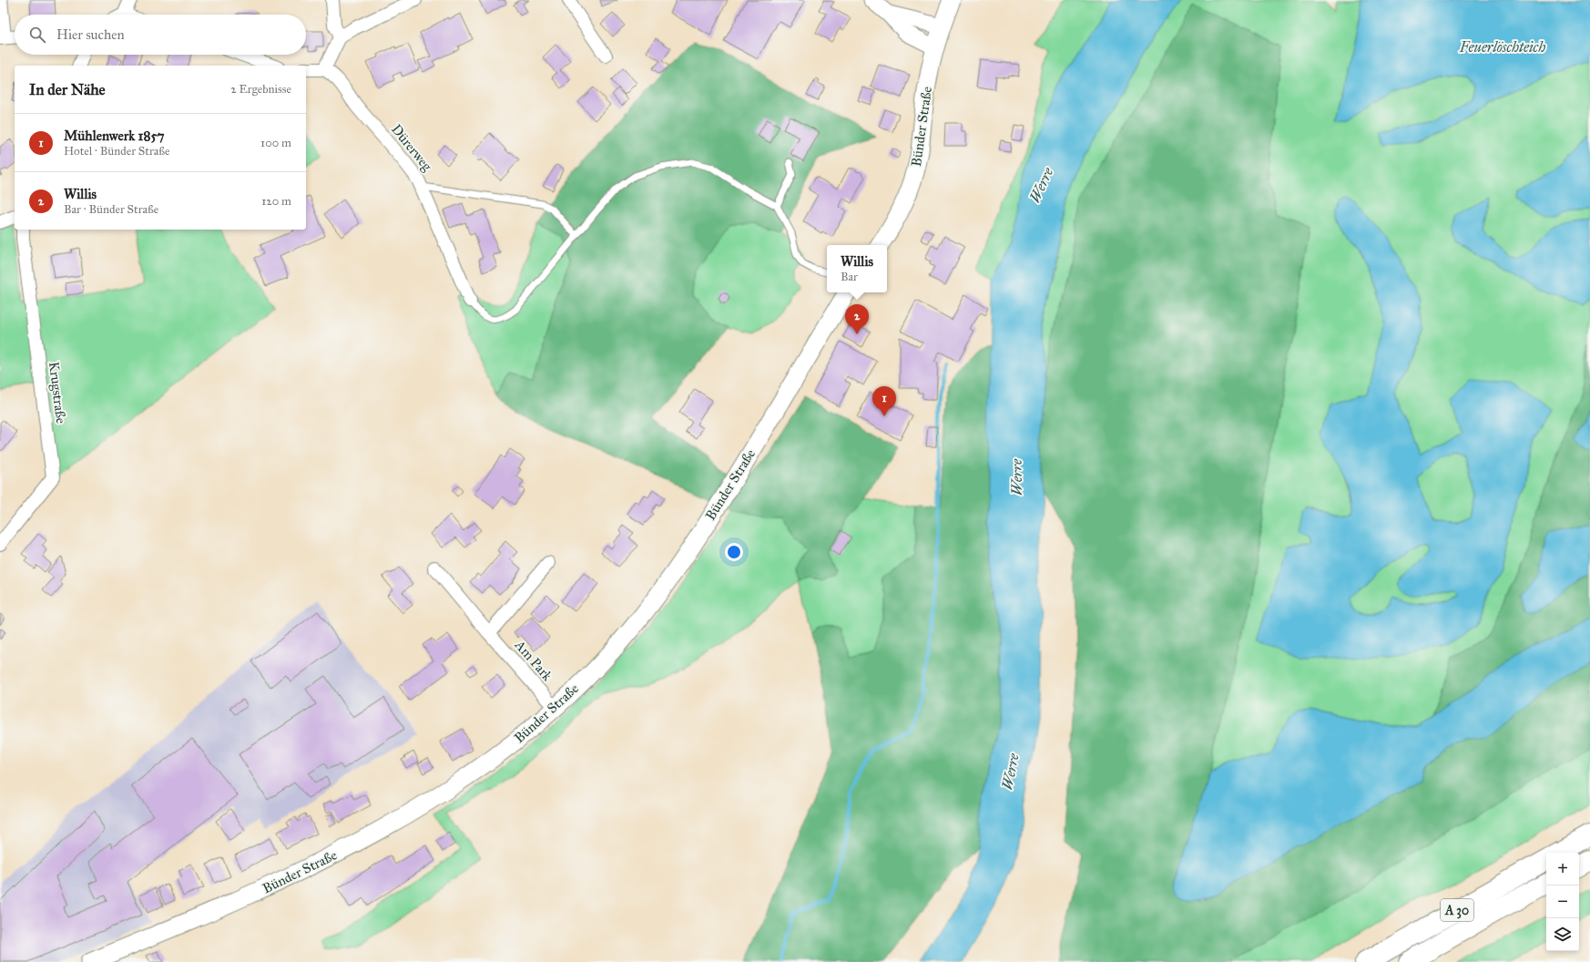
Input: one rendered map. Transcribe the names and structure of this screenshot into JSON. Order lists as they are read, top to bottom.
{
  "streets": {
    "highway": ["A 30"],
    "main road": ["Bünder Straße"],
    "street": ["Dürerweg", "Krugstraße", "Am Park"]
  },
  "crossings": [
    ["Bünder Straße", "Am Park"]
  ],
  "water": ["Feuerlöschteich", "Werre"],
  "page": {
    "search": "Hier suchen",
    "heading": ["In der Nähe", "2 Ergebnisse"],
    "list": [
      {
        "mark": "1",
        "name": "Mühlenwerk 1857",
        "note": "Hotel · Bünder Straße",
        "value": "100 m"
      },
      {
        "mark": "2",
        "name": "Willis",
        "note": "Bar · Bünder Straße",
        "value": "120 m"
      }
    ],
    "popup": ["Willis", "Bar"],
    "pins": ["2", "1"],
    "map_buttons": ["+", "−"]
  }
}
